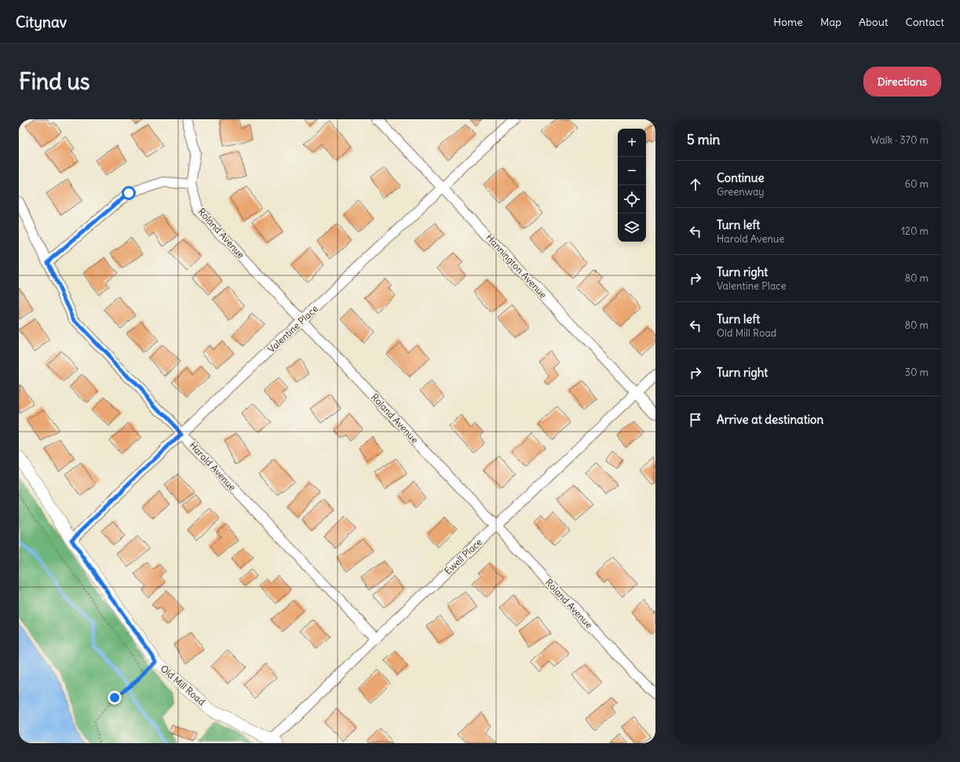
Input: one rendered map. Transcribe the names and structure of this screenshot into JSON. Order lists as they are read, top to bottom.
{
  "streets": {
    "street": [
      "Roland Avenue",
      "Hannington Avenue",
      "Valentine Place",
      "Harold Avenue",
      "Ewell Place",
      "Old Mill Road"
    ]
  },
  "crossings": [
    ["Roland Avenue", "Valentine Place"],
    ["Roland Avenue", "Ewell Place"],
    ["Hannington Avenue", "Valentine Place"],
    ["Hannington Avenue", "Ewell Place"],
    ["Valentine Place", "Harold Avenue"],
    ["Valentine Place", "Old Mill Road"],
    ["Harold Avenue", "Ewell Place"],
    ["Ewell Place", "Old Mill Road"]
  ],
  "page": {
    "header": "Citynav",
    "nav": [
      "Home",
      "Map",
      "About",
      "Contact"
    ],
    "buttons": "Directions",
    "title": "Find us",
    "heading": ["5 min", "Walk · 370 m"],
    "map_buttons": ["+", "−"],
    "list": [
      ["Continue", "Greenway", "60 m"],
      ["Turn left", "Harold Avenue", "120 m"],
      ["Turn right", "Valentine Place", "80 m"],
      ["Turn left", "Old Mill Road", "80 m"],
      ["Turn right", "30 m"],
      "Arrive at destination"
    ]
  }
}
